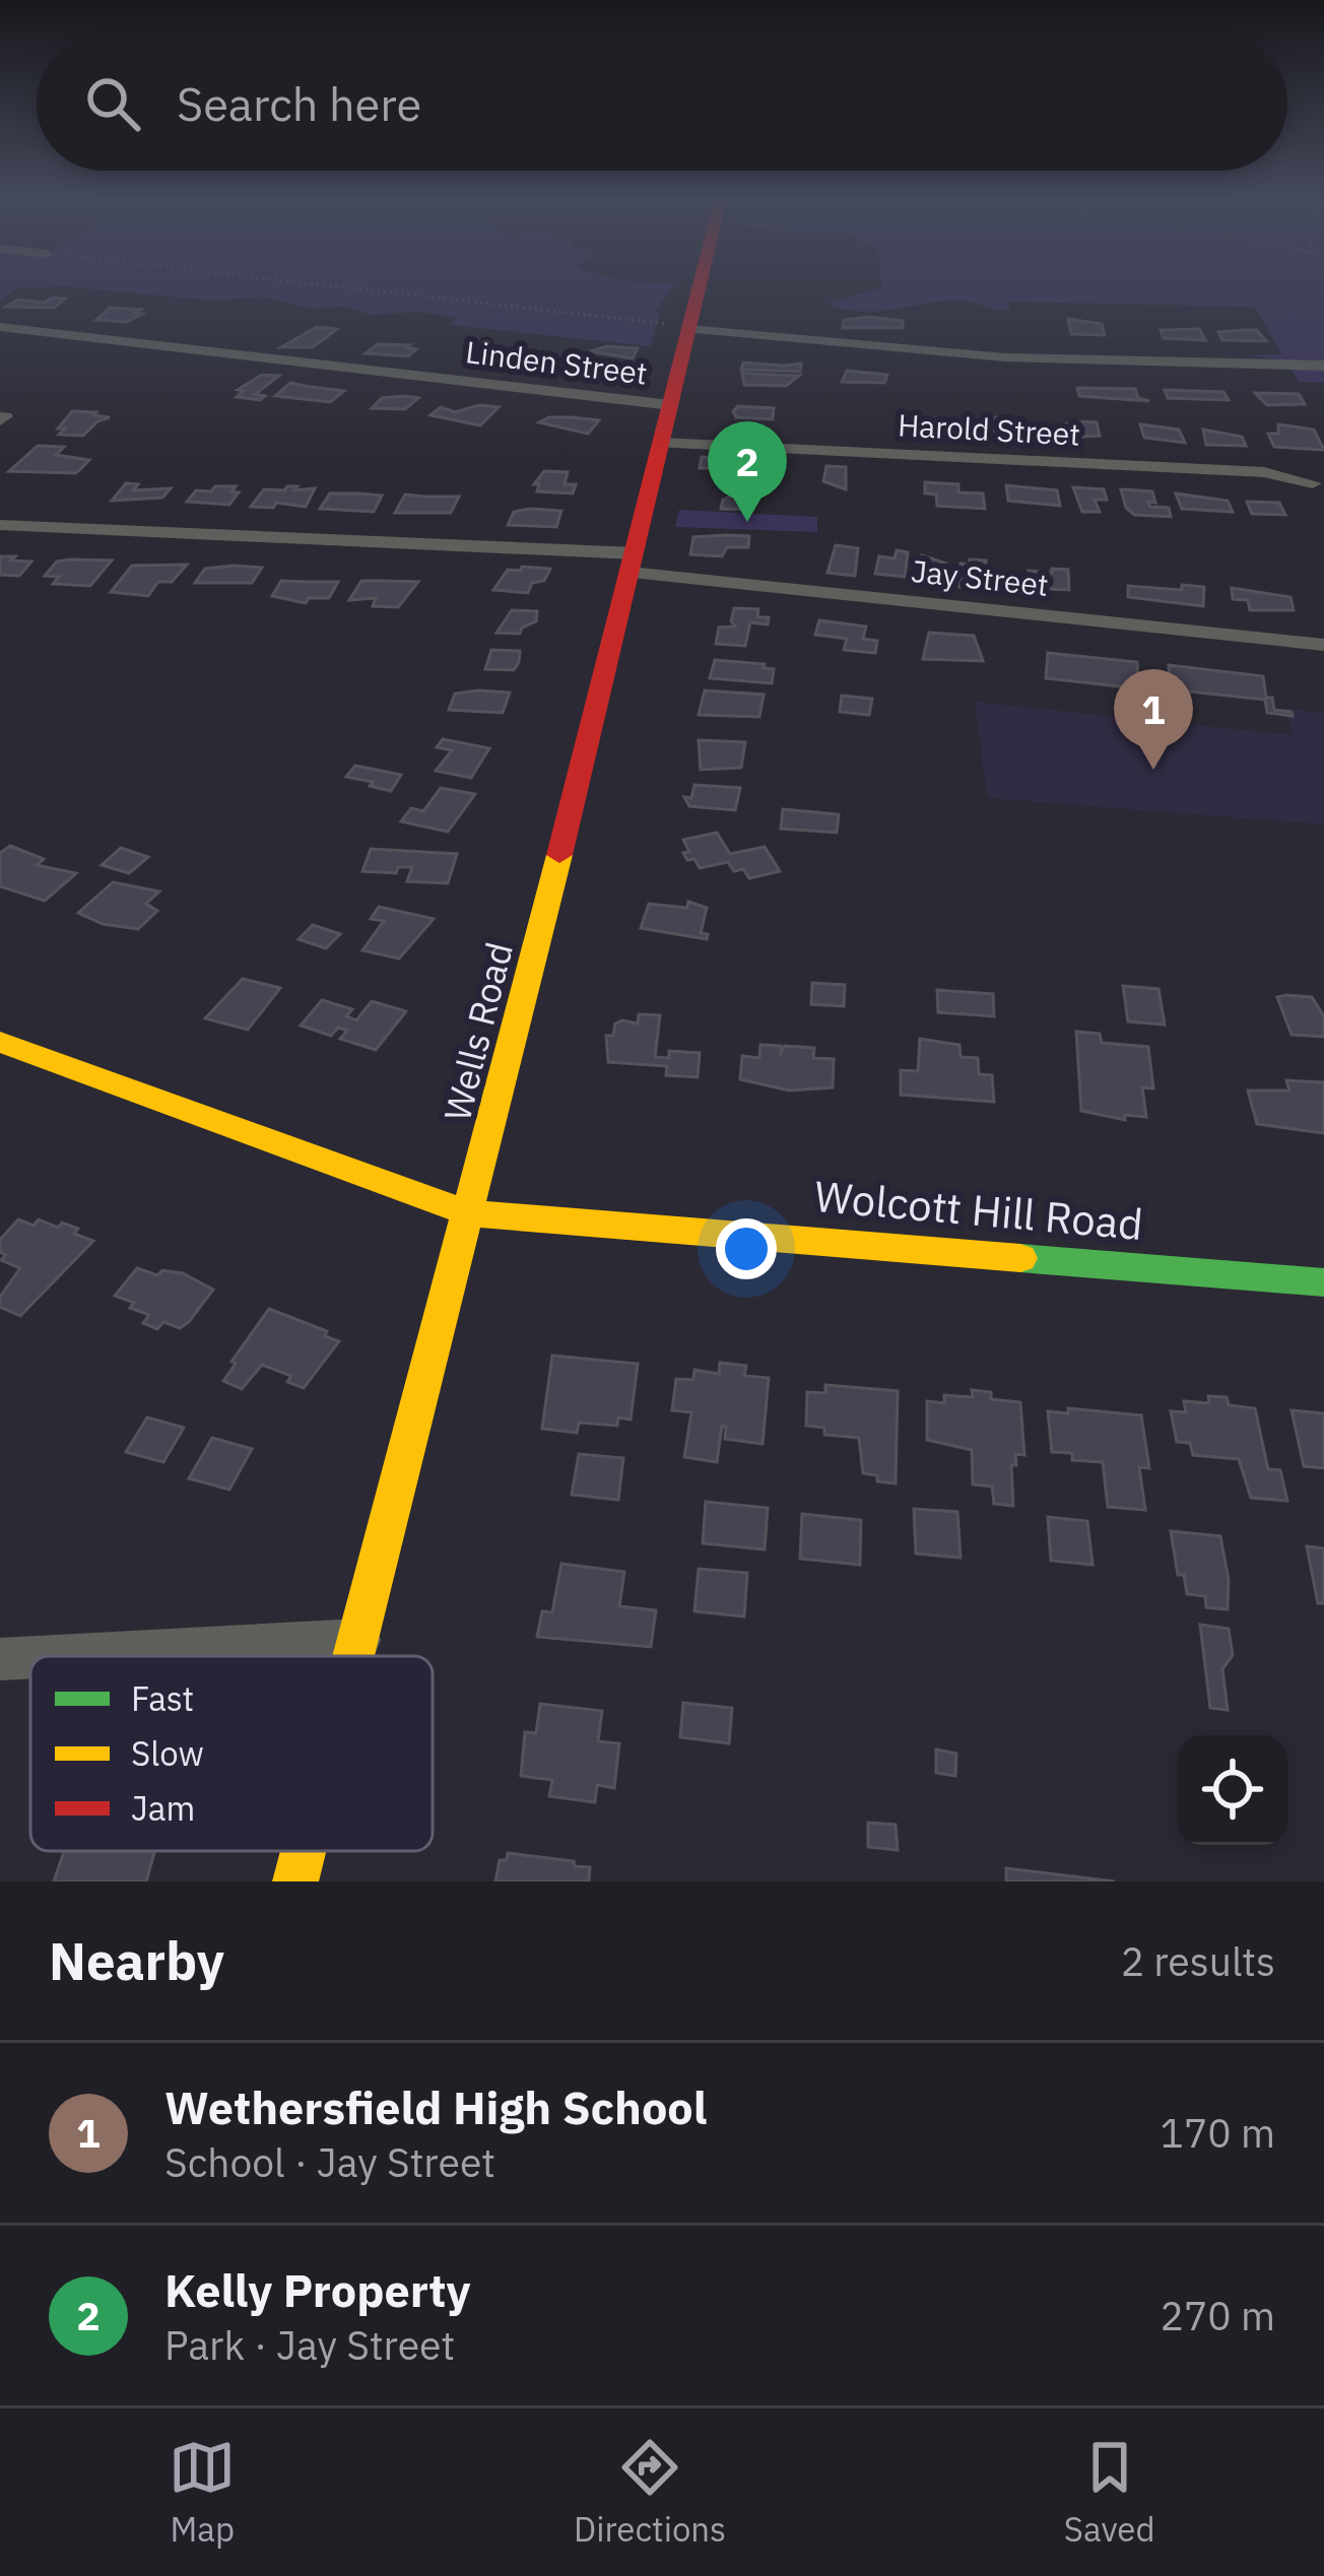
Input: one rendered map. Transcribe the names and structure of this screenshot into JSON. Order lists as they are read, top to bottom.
{
  "streets": {
    "main road": ["Wells Road", "Wolcott Hill Road"],
    "street": ["Linden Street", "Harold Street", "Jay Street"]
  },
  "crossings": [
    ["Linden Street", "Wells Road"],
    ["Harold Street", "Wells Road"],
    ["Jay Street", "Wells Road"],
    ["Wells Road", "Wolcott Hill Road"]
  ],
  "legend": ["Fast", "Slow", "Jam"],
  "page": {
    "search": "Search here",
    "pins": ["2", "1"],
    "heading": ["Nearby", "2 results"],
    "list": [
      {
        "mark": "1",
        "name": "Wethersfield High School",
        "note": "School · Jay Street",
        "value": "170 m"
      },
      {
        "mark": "2",
        "name": "Kelly Property",
        "note": "Park · Jay Street",
        "value": "270 m"
      }
    ],
    "nav": ["Map", "Directions", "Saved"]
  }
}
